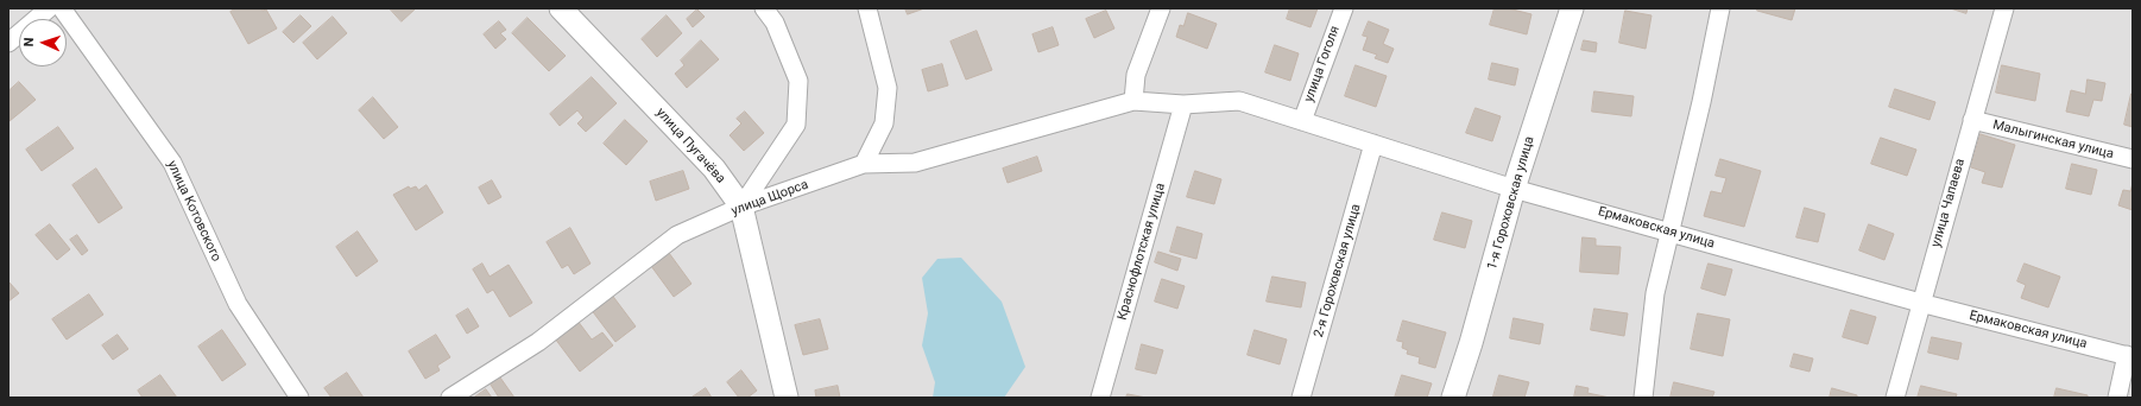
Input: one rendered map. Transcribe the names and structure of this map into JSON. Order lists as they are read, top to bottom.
{
  "streets": {
    "street": [
      "улица Гоголя",
      "Малыгинская улица",
      "улица Пугачёва",
      "улица Щорса",
      "1-я Гороховская улица",
      "улица Чапаева",
      "улица Котовского",
      "Ермаковская улица",
      "Краснофлотская улица",
      "2-я Гороховская улица"
    ]
  },
  "crossings": [
    ["улица Гоголя", "Ермаковская улица"],
    ["Малыгинская улица", "улица Чапаева"],
    ["улица Пугачёва", "улица Щорса"],
    ["улица Щорса", "Ермаковская улица"],
    ["улица Щорса", "Краснофлотская улица"],
    ["1-я Гороховская улица", "Ермаковская улица"],
    ["улица Чапаева", "Ермаковская улица"],
    ["Ермаковская улица", "Краснофлотская улица"],
    ["Ермаковская улица", "2-я Гороховская улица"]
  ],
  "north": "left"
}
